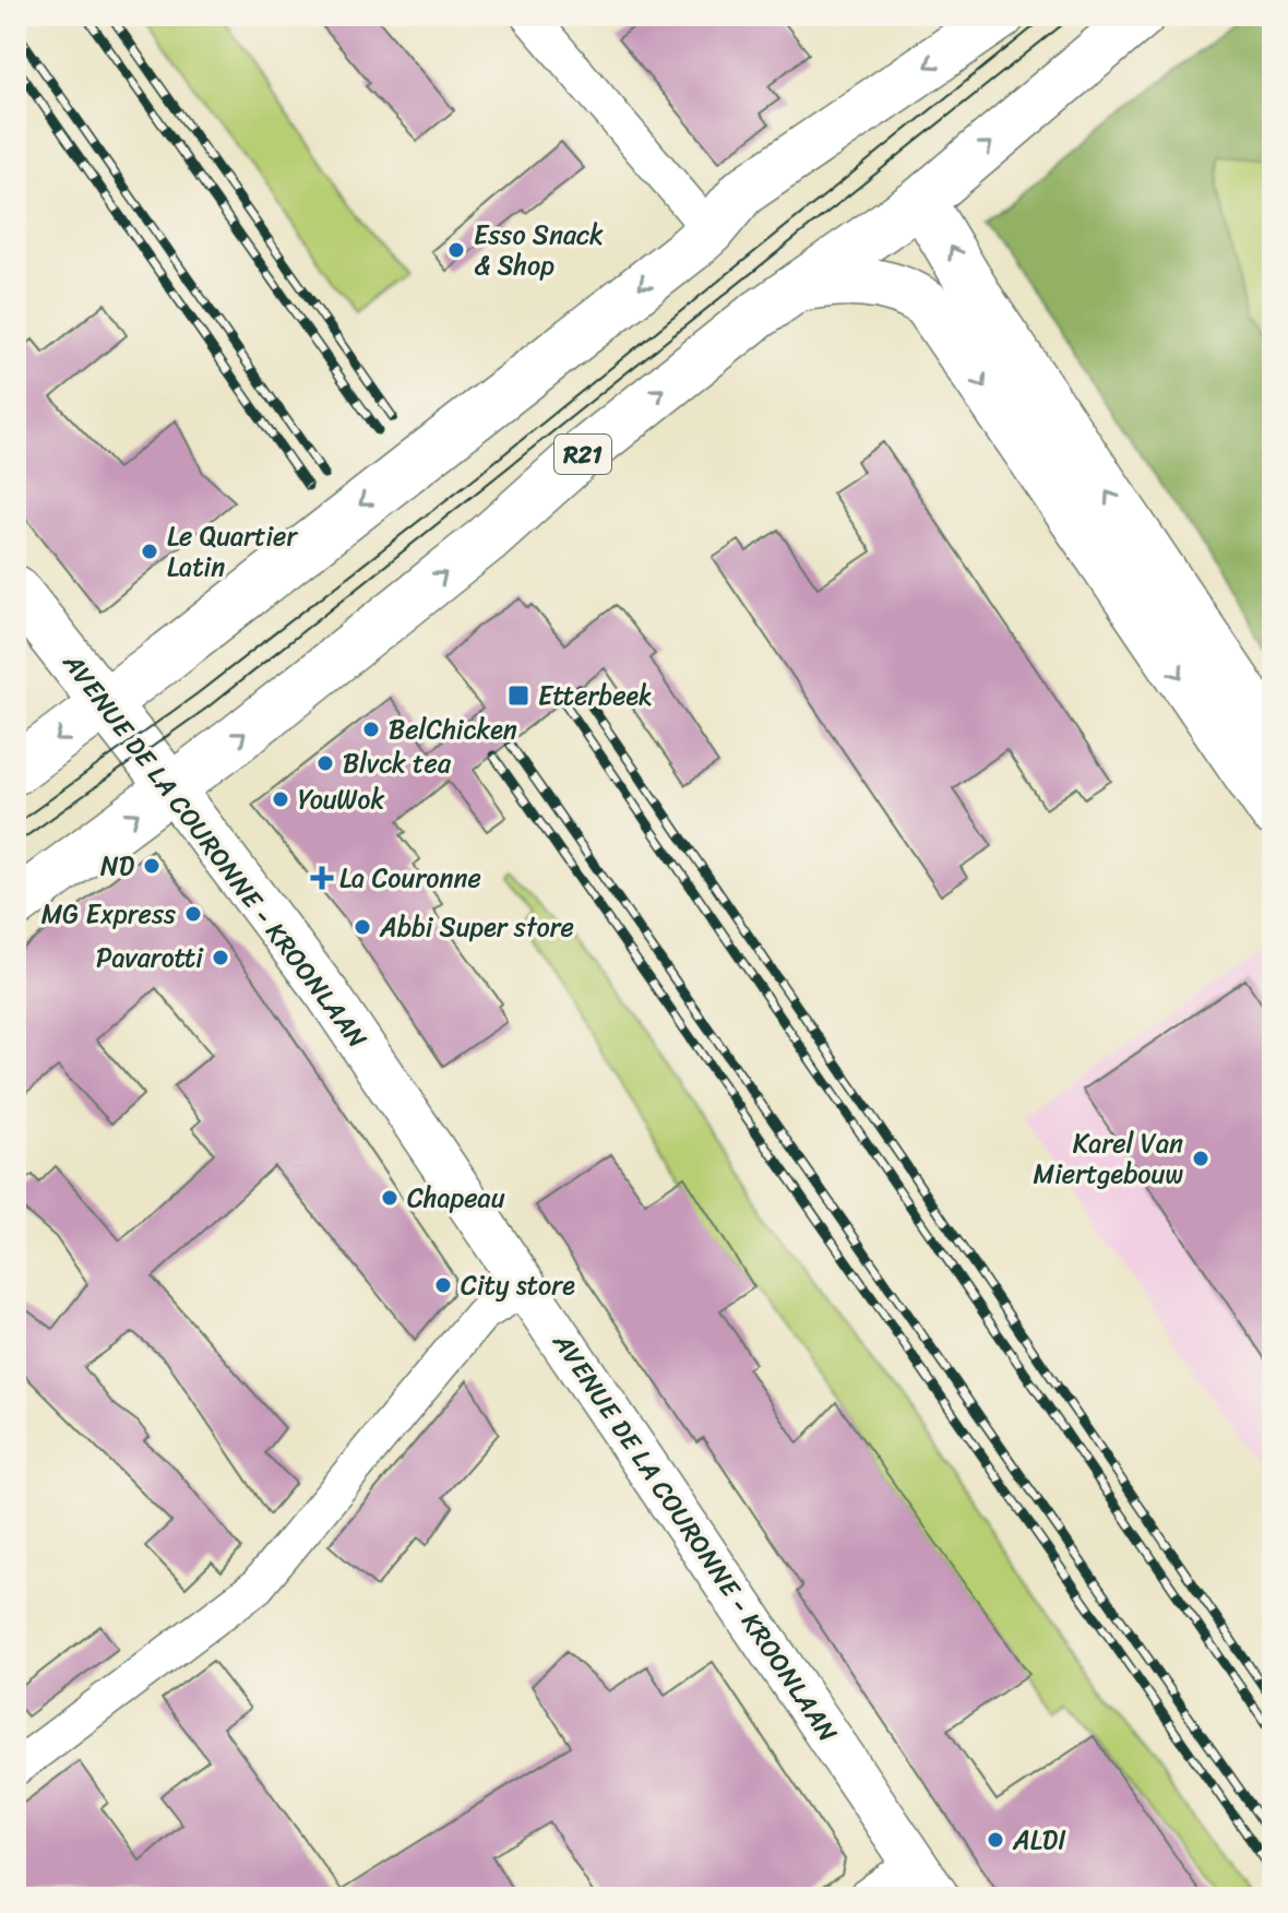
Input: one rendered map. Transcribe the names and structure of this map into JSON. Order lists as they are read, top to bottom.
{
  "streets": {
    "main road": ["R21", "AVENUE DE LA COURONNE - KROONLAAN"]
  },
  "crossings": [
    ["R21", "AVENUE DE LA COURONNE - KROONLAAN"]
  ],
  "places": {
    "other": [
      "Esso Snack & Shop",
      "Le Quartier Latin",
      "BelChicken",
      "Blvck tea",
      "YouWok",
      "ND",
      "MG Express",
      "Abbi Super store",
      "Pavarotti",
      "Karel Van Miertgebouw",
      "Chapeau",
      "City store",
      "ALDI"
    ],
    "transit": ["Etterbeek"],
    "health": ["La Couronne"]
  }
}
